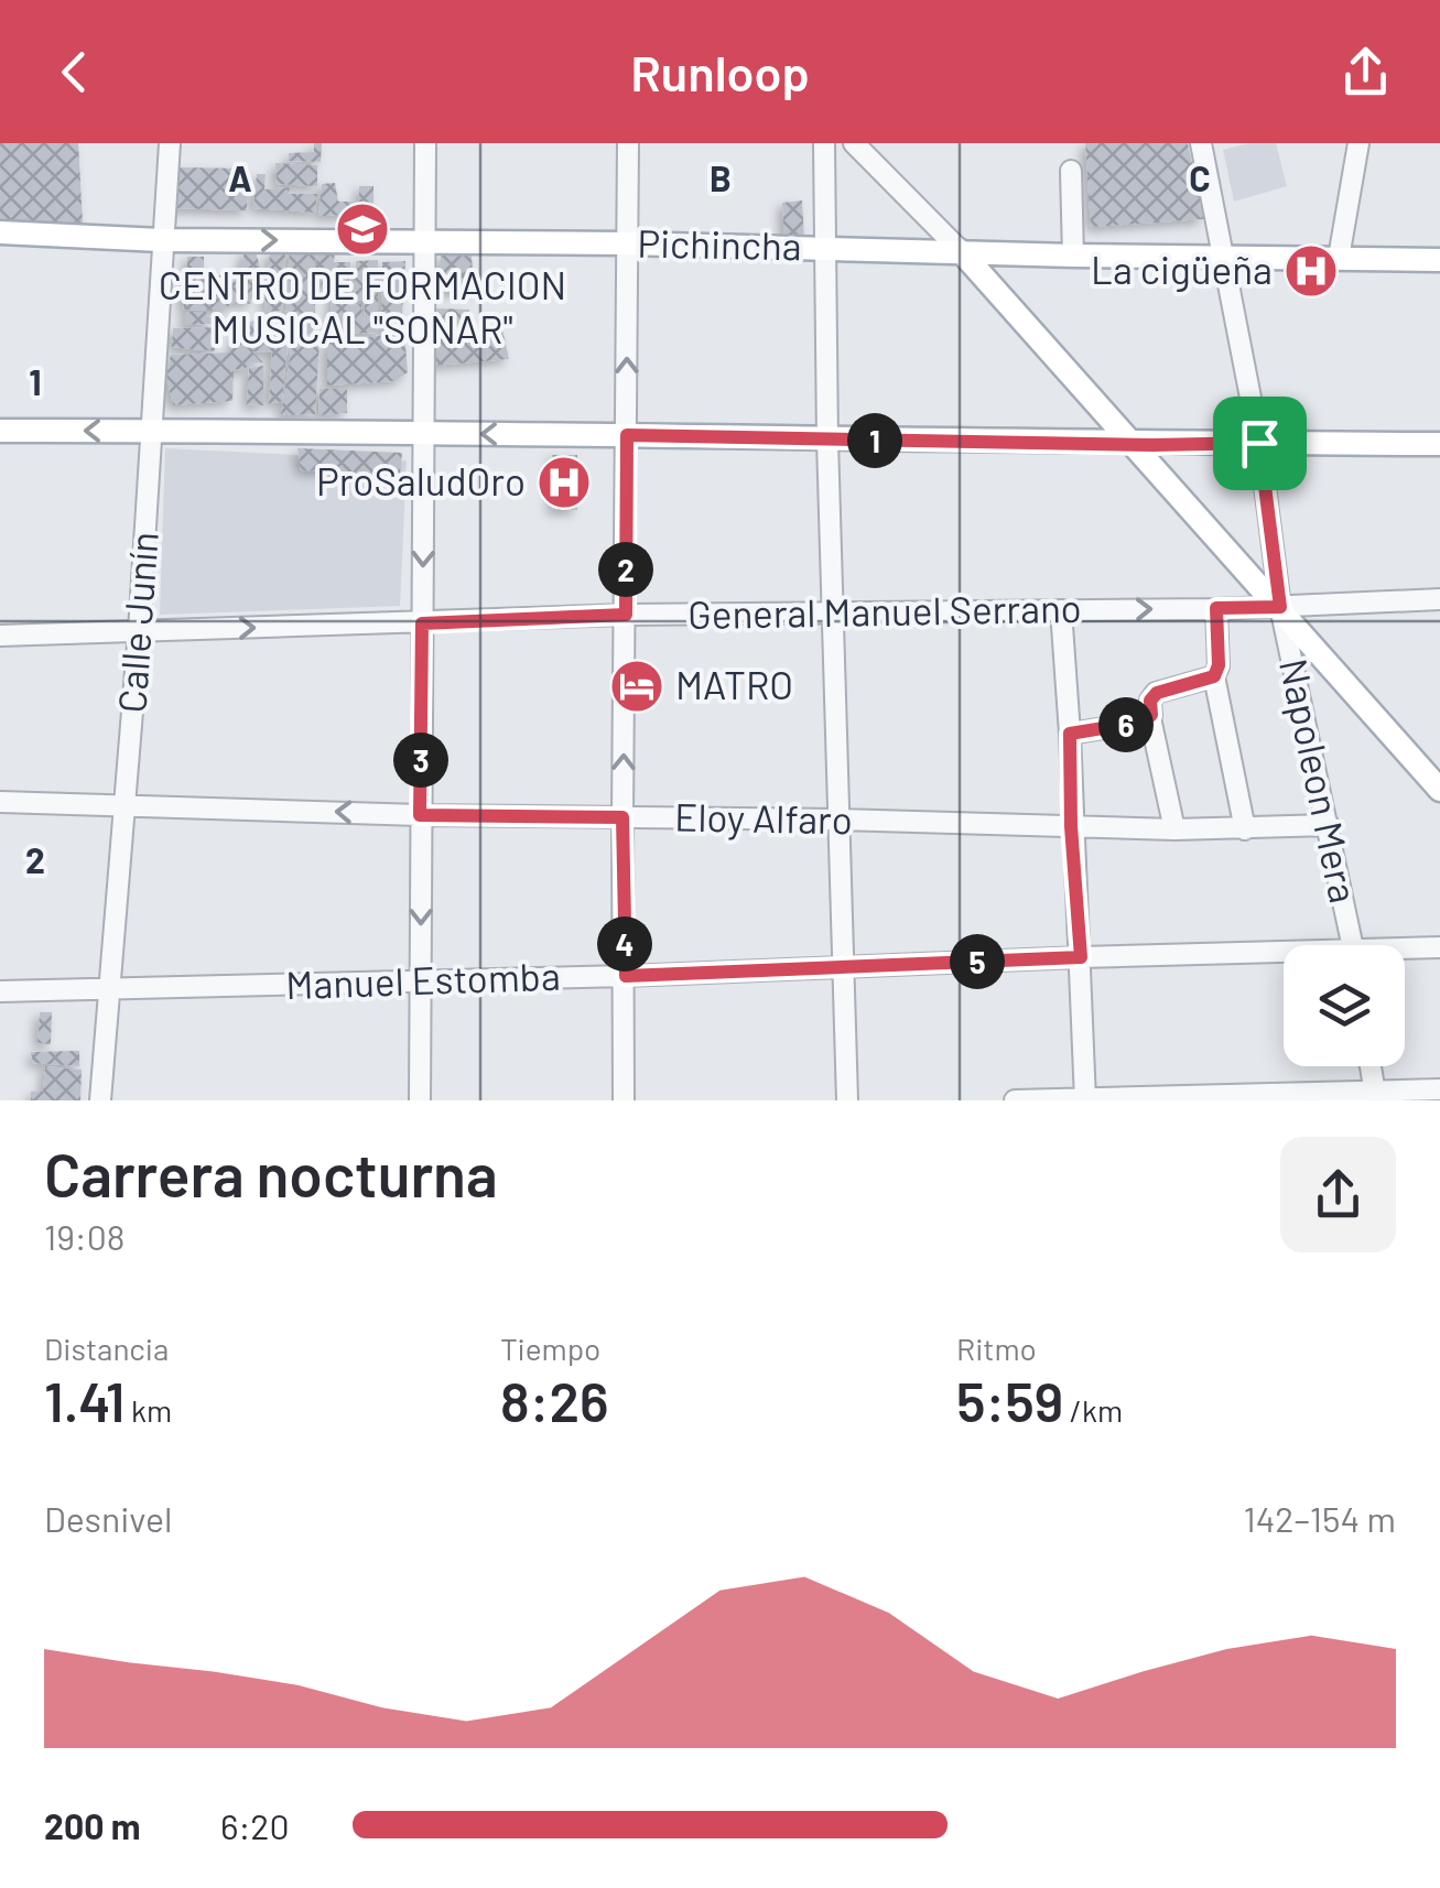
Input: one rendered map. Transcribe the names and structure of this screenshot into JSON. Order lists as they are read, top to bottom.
{
  "streets": {
    "main road": ["Pichincha"],
    "street": [
      "General Manuel Serrano",
      "Calle Junín",
      "Napoleon Mera",
      "Eloy Alfaro",
      "Manuel Estomba"
    ]
  },
  "crossings": [
    ["Pichincha", "Calle Junín"],
    ["Pichincha", "Napoleon Mera"],
    ["General Manuel Serrano", "Calle Junín"],
    ["General Manuel Serrano", "Napoleon Mera"],
    ["Calle Junín", "Eloy Alfaro"],
    ["Calle Junín", "Manuel Estomba"],
    ["Napoleon Mera", "Eloy Alfaro"]
  ],
  "places": {
    "school or university": ["CENTRO DE FORMACION MUSICAL \"SONAR\""],
    "hospital": ["La cigüeña", "ProSaludOro"],
    "hotel": ["MATRO"]
  },
  "page": {
    "header": "Runloop",
    "pins": [
      "1",
      "2",
      "6",
      "3",
      "4",
      "5"
    ],
    "heading": ["Carrera nocturna", "19:08"],
    "stats": [
      ["Distancia", "1.41 km"],
      ["Tiempo", "8:26"],
      ["Ritmo", "5:59 /km"]
    ],
    "chart": ["Desnivel", "142–154 m"],
    "list": [
      {
        "name": "200 m",
        "note": "6:20"
      }
    ]
  },
  "grid": {
    "columns": ["A", "B", "C"],
    "rows": ["1", "2"]
  }
}
